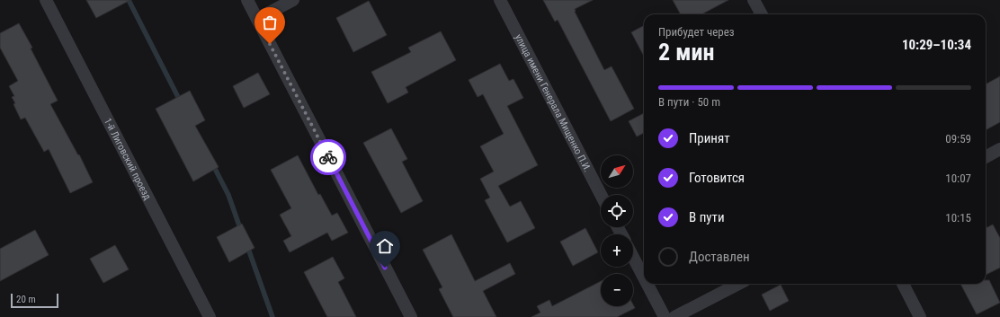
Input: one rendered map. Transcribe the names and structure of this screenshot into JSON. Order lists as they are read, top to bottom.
{
  "streets": {
    "street": ["улица имени Генерала Мищенко П.И.", "1-й Лиговский проезд"]
  },
  "scale_bar": "20 m",
  "north": "top right",
  "page": {
    "heading": ["2 мин", "Прибудет через", "10:29–10:34"],
    "bar": "В пути · 50 m",
    "list": [
      ["Принят", "09:59"],
      ["Готовится", "10:07"],
      ["В пути", "10:15"],
      "Доставлен"
    ],
    "map_buttons": ["+", "−"],
    "scale": "20 m"
  }
}
